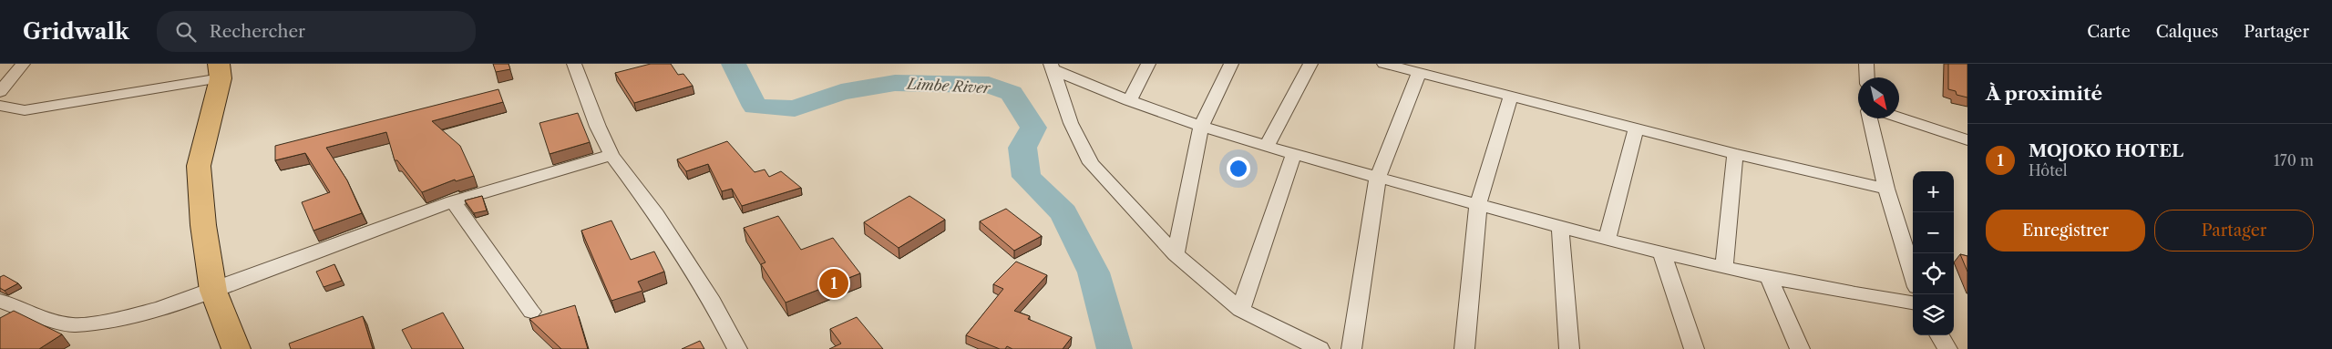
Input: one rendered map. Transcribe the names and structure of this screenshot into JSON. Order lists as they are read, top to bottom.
{
  "water": ["Limbe River"],
  "north": "bottom right",
  "page": {
    "header": "Gridwalk",
    "search": "Rechercher",
    "nav": ["Carte", "Calques", "Partager"],
    "heading": "À proximité",
    "list": [
      {
        "mark": "1",
        "name": "MOJOKO HOTEL",
        "note": "Hôtel",
        "value": "170 m"
      }
    ],
    "map_buttons": ["+", "−"],
    "buttons": ["Enregistrer", "Partager"],
    "pins": "1"
  }
}
